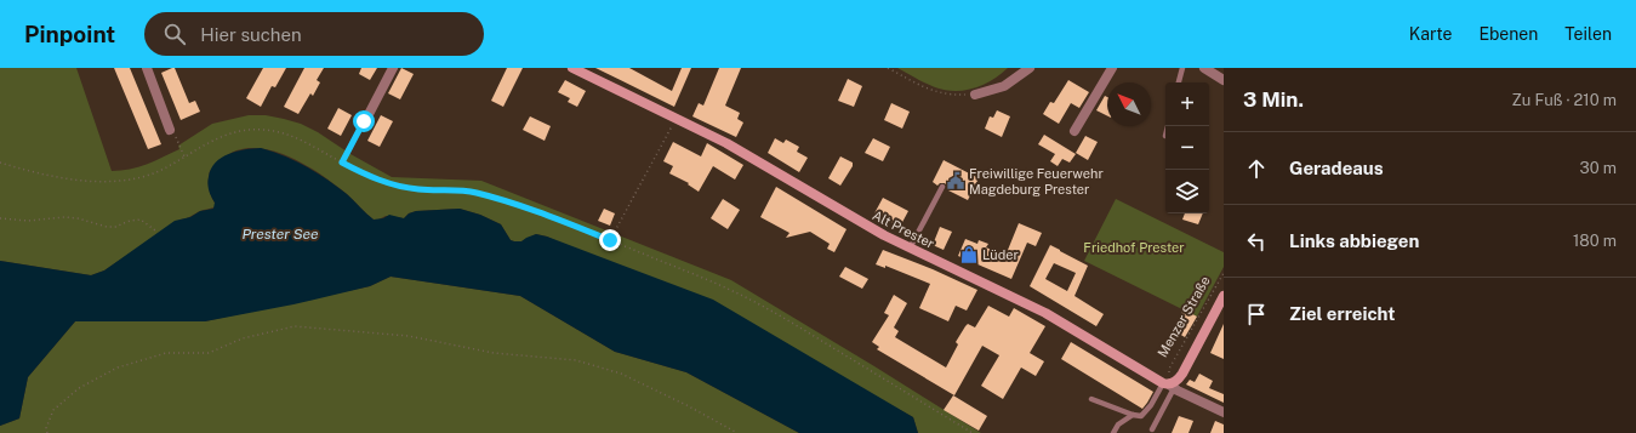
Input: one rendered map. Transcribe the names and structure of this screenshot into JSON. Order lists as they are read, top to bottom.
{
  "streets": {
    "main road": ["Alt Prester", "Menzer Straße"]
  },
  "crossings": [
    ["Alt Prester", "Menzer Straße"]
  ],
  "water": ["Prester See"],
  "parks": ["Friedhof Prester"],
  "places": {
    "public building": ["Freiwillige Feuerwehr Magdeburg Prester"],
    "shop": ["Lüder"]
  },
  "north": "top left",
  "page": {
    "header": "Pinpoint",
    "search": "Hier suchen",
    "nav": ["Karte", "Ebenen", "Teilen"],
    "heading": ["3 Min.", "Zu Fuß · 210 m"],
    "map_buttons": ["+", "−"],
    "list": [
      ["Geradeaus", "30 m"],
      ["Links abbiegen", "180 m"],
      "Ziel erreicht"
    ]
  }
}
